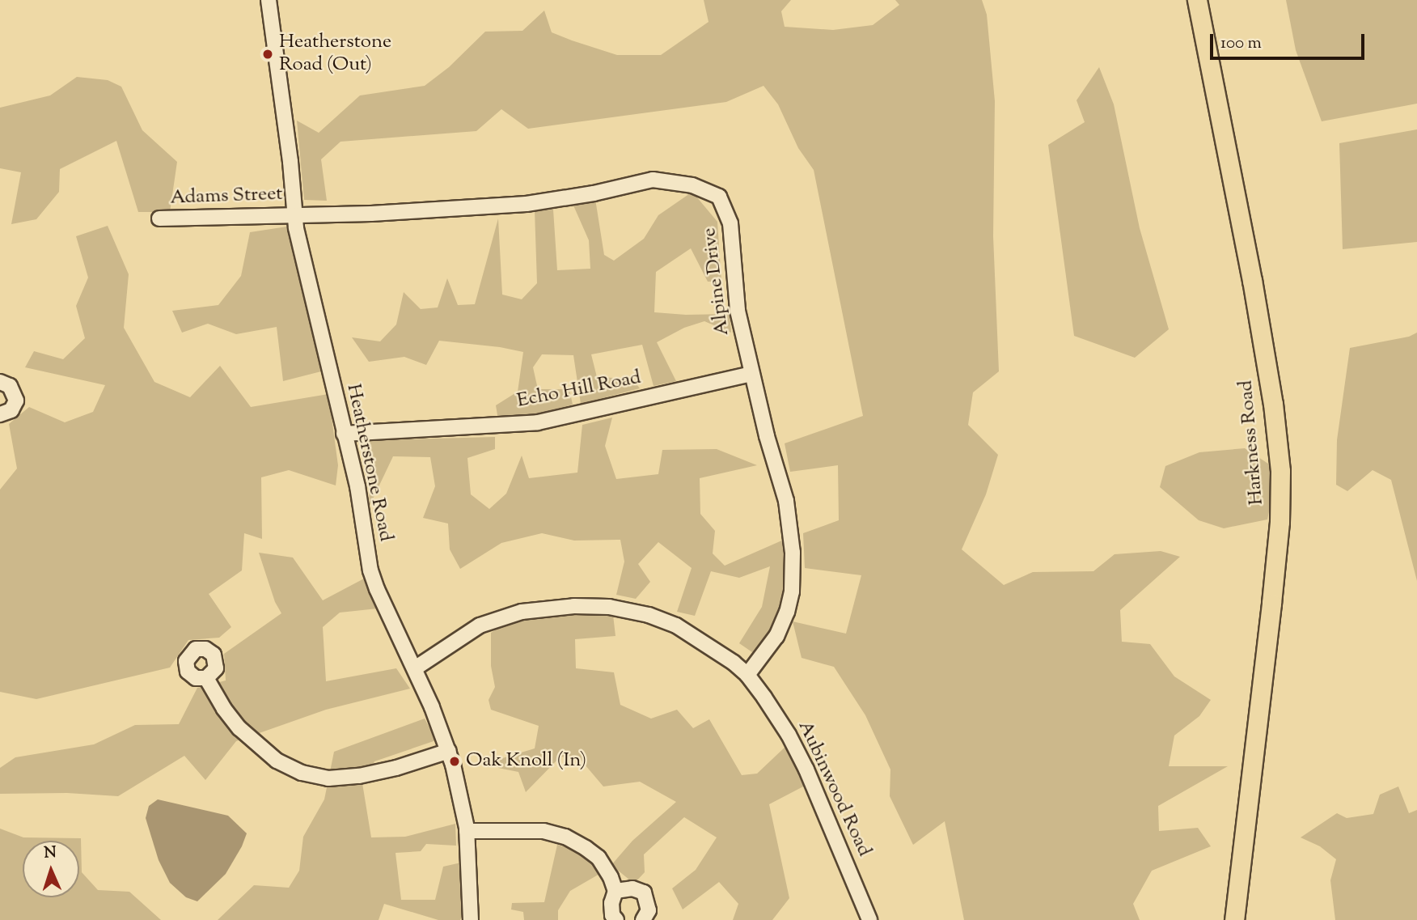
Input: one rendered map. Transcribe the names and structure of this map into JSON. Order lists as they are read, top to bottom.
{
  "streets": {
    "main road": ["Harkness Road"],
    "street": [
      "Adams Street",
      "Alpine Drive",
      "Echo Hill Road",
      "Heatherstone Road",
      "Aubinwood Road"
    ]
  },
  "crossings": [
    ["Adams Street", "Alpine Drive"],
    ["Adams Street", "Heatherstone Road"],
    ["Alpine Drive", "Echo Hill Road"],
    ["Alpine Drive", "Heatherstone Road"],
    ["Alpine Drive", "Aubinwood Road"],
    ["Echo Hill Road", "Heatherstone Road"],
    ["Heatherstone Road", "Aubinwood Road"]
  ],
  "places": ["Heatherstone Road (Out)", "Oak Knoll (In)"],
  "scale_bar": "100 m",
  "north": "top"
}
